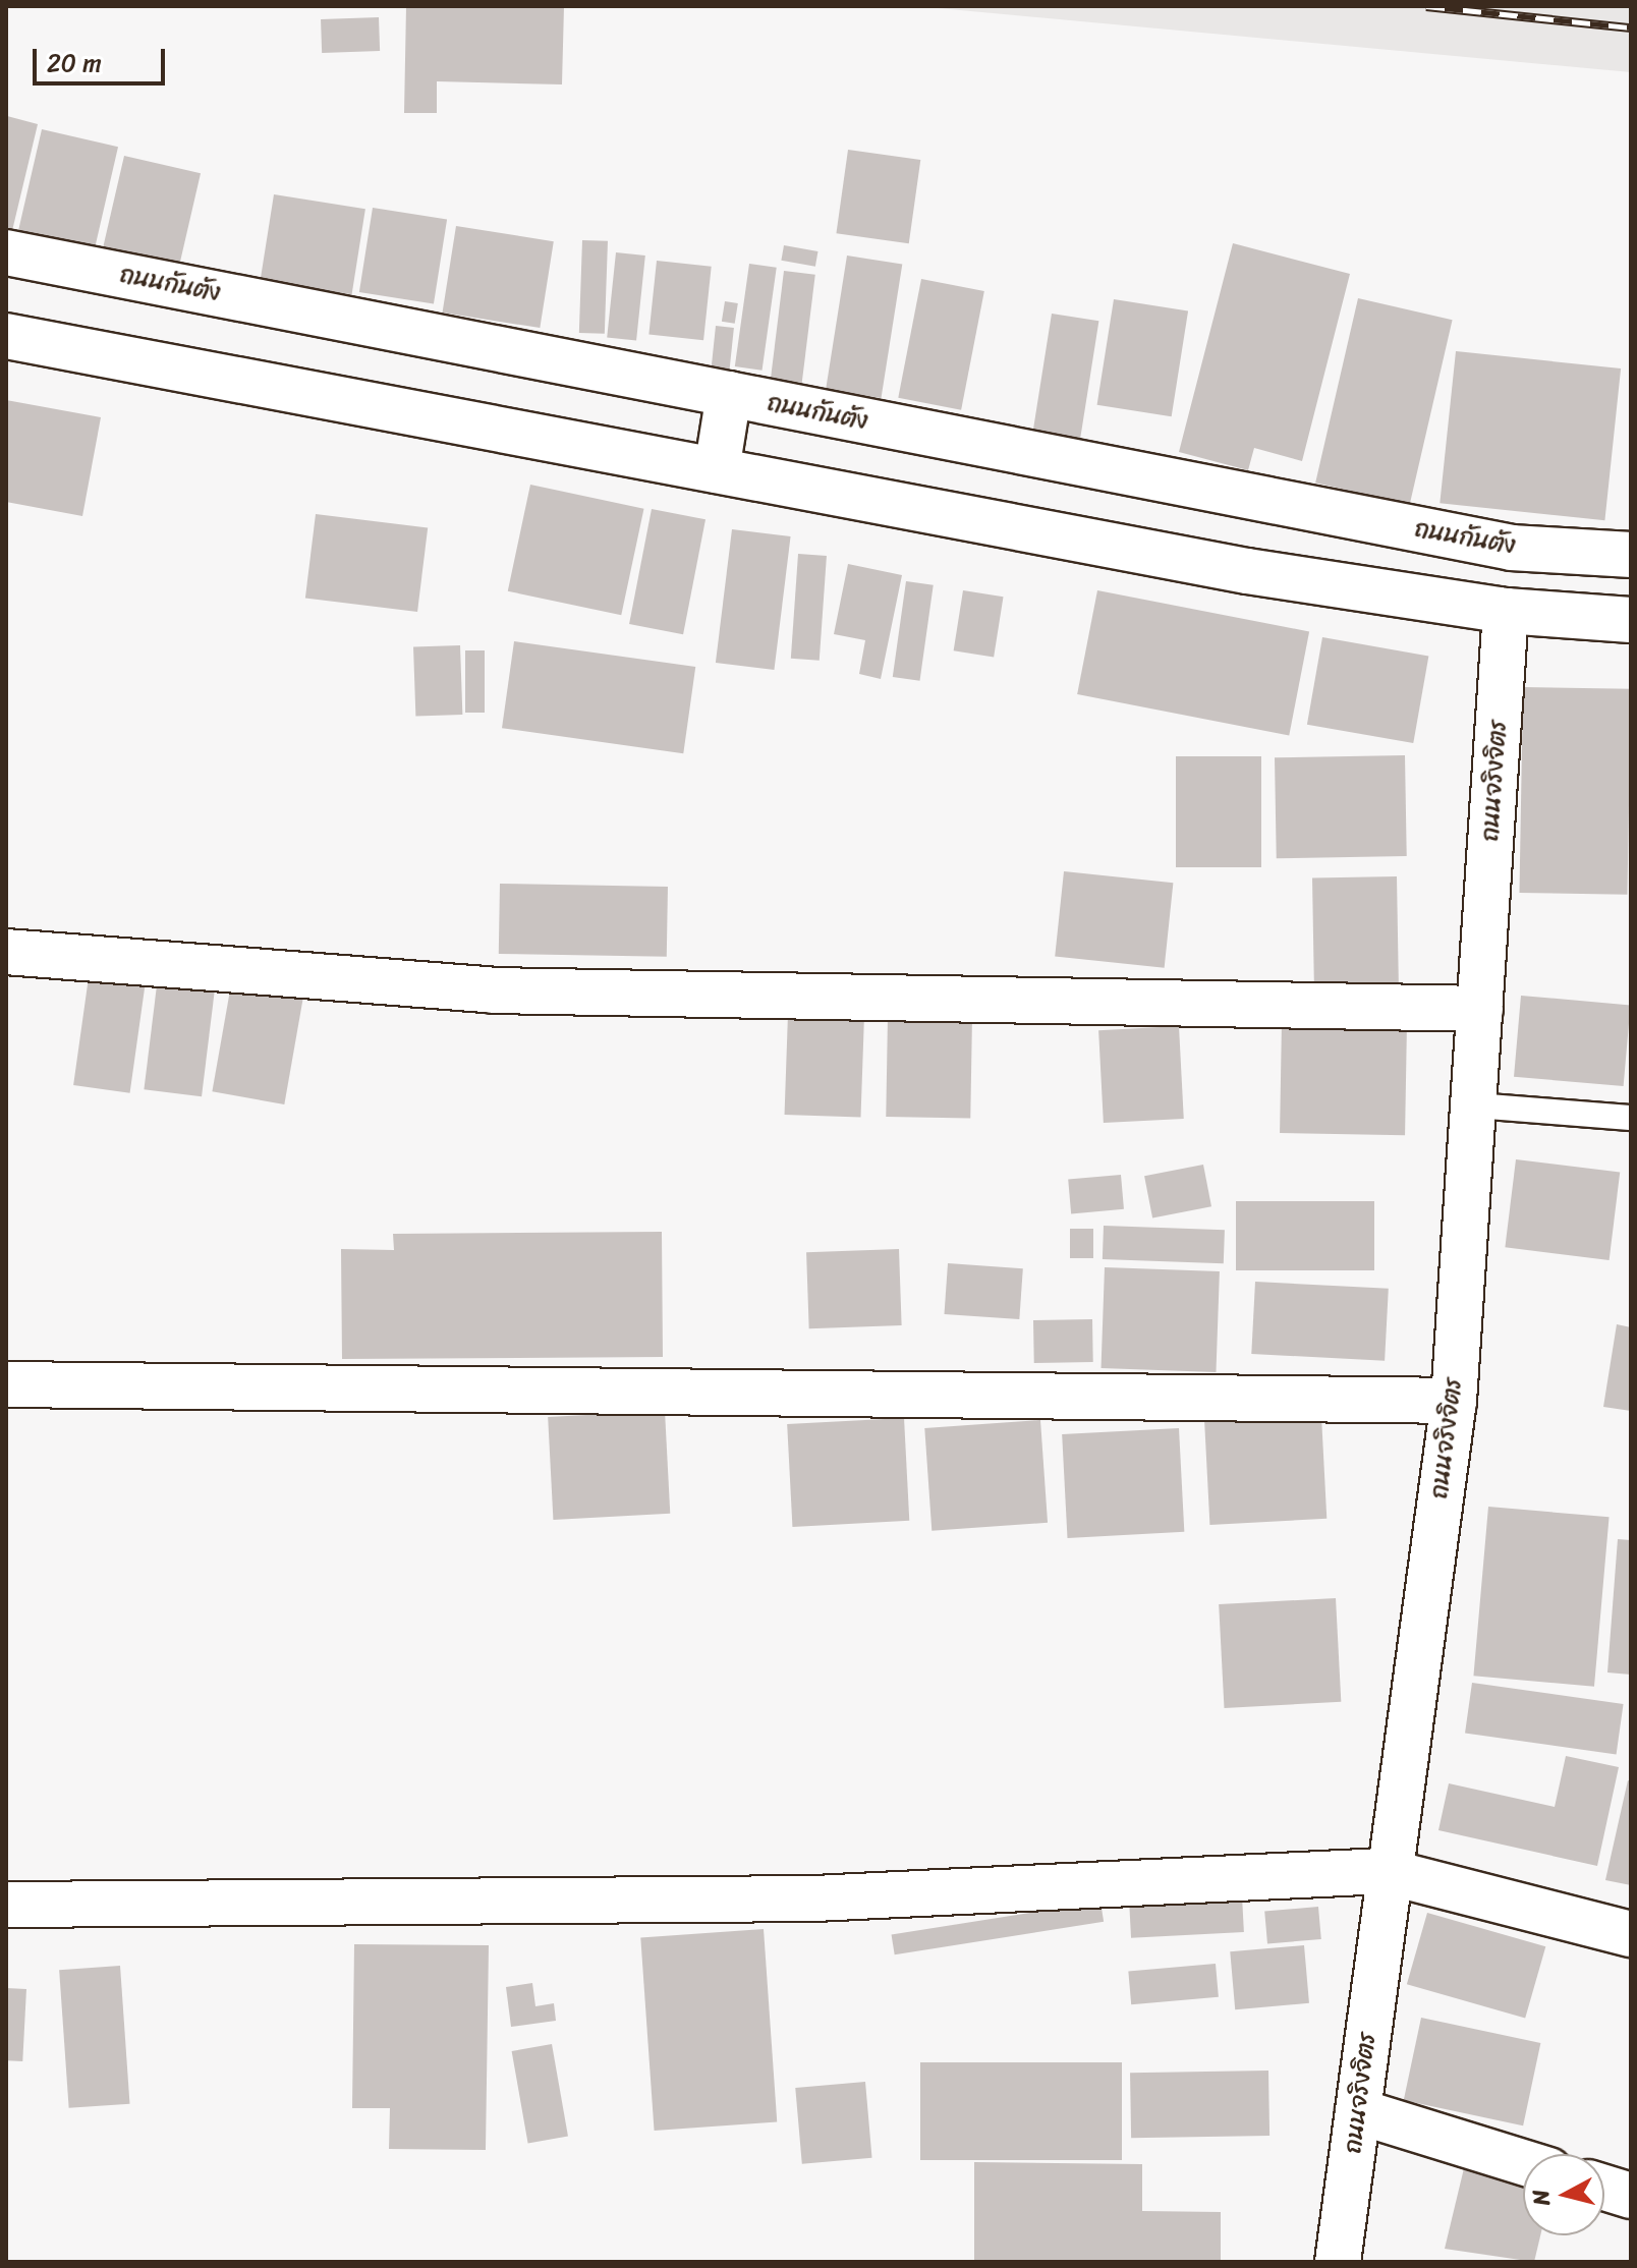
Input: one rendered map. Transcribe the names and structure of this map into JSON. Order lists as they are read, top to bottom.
{
  "streets": {
    "street": ["ถนนกันตัง", "ถนนจริงจิตร"]
  },
  "crossings": [
    ["ถนนกันตัง", "ถนนจริงจิตร"]
  ],
  "scale_bar": "20 m",
  "north": "left"
}
